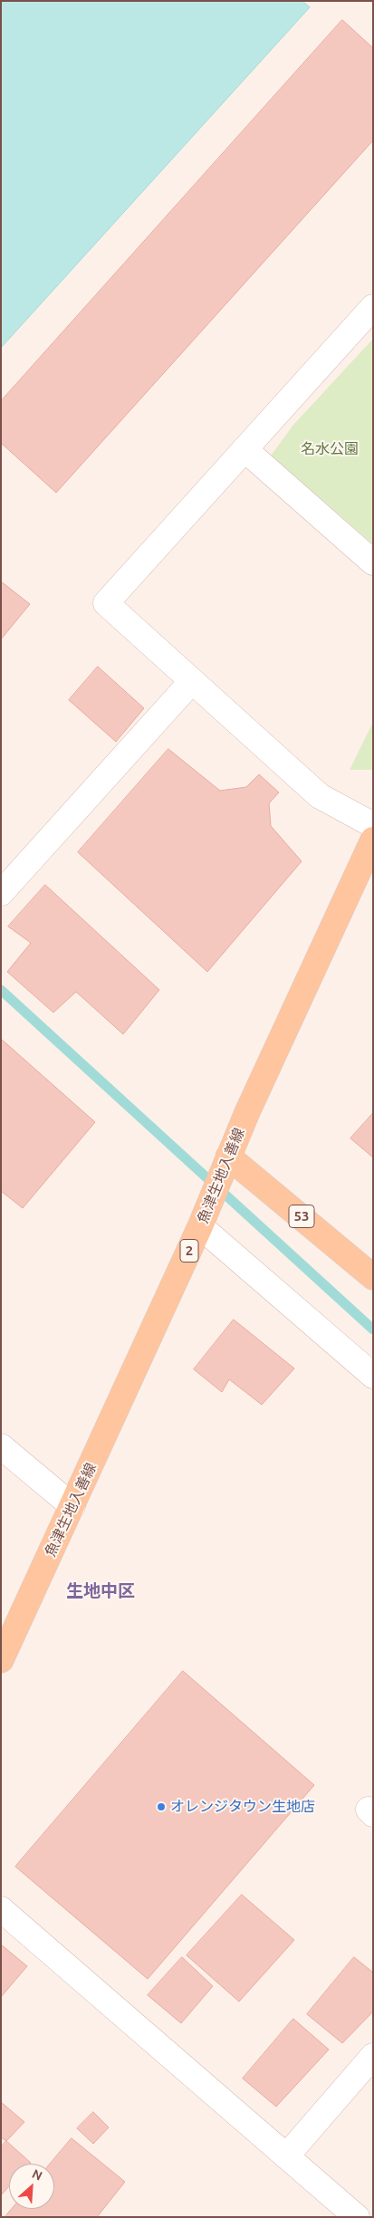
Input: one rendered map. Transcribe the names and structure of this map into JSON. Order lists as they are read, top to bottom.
{
  "streets": {
    "main road": ["魚津生地入善線", "53", "2"]
  },
  "crossings": [
    ["魚津生地入善線", "53"]
  ],
  "districts": ["生地中区"],
  "parks": ["名水公園"],
  "places": ["オレンジタウン生地店"],
  "north": "top right"
}
